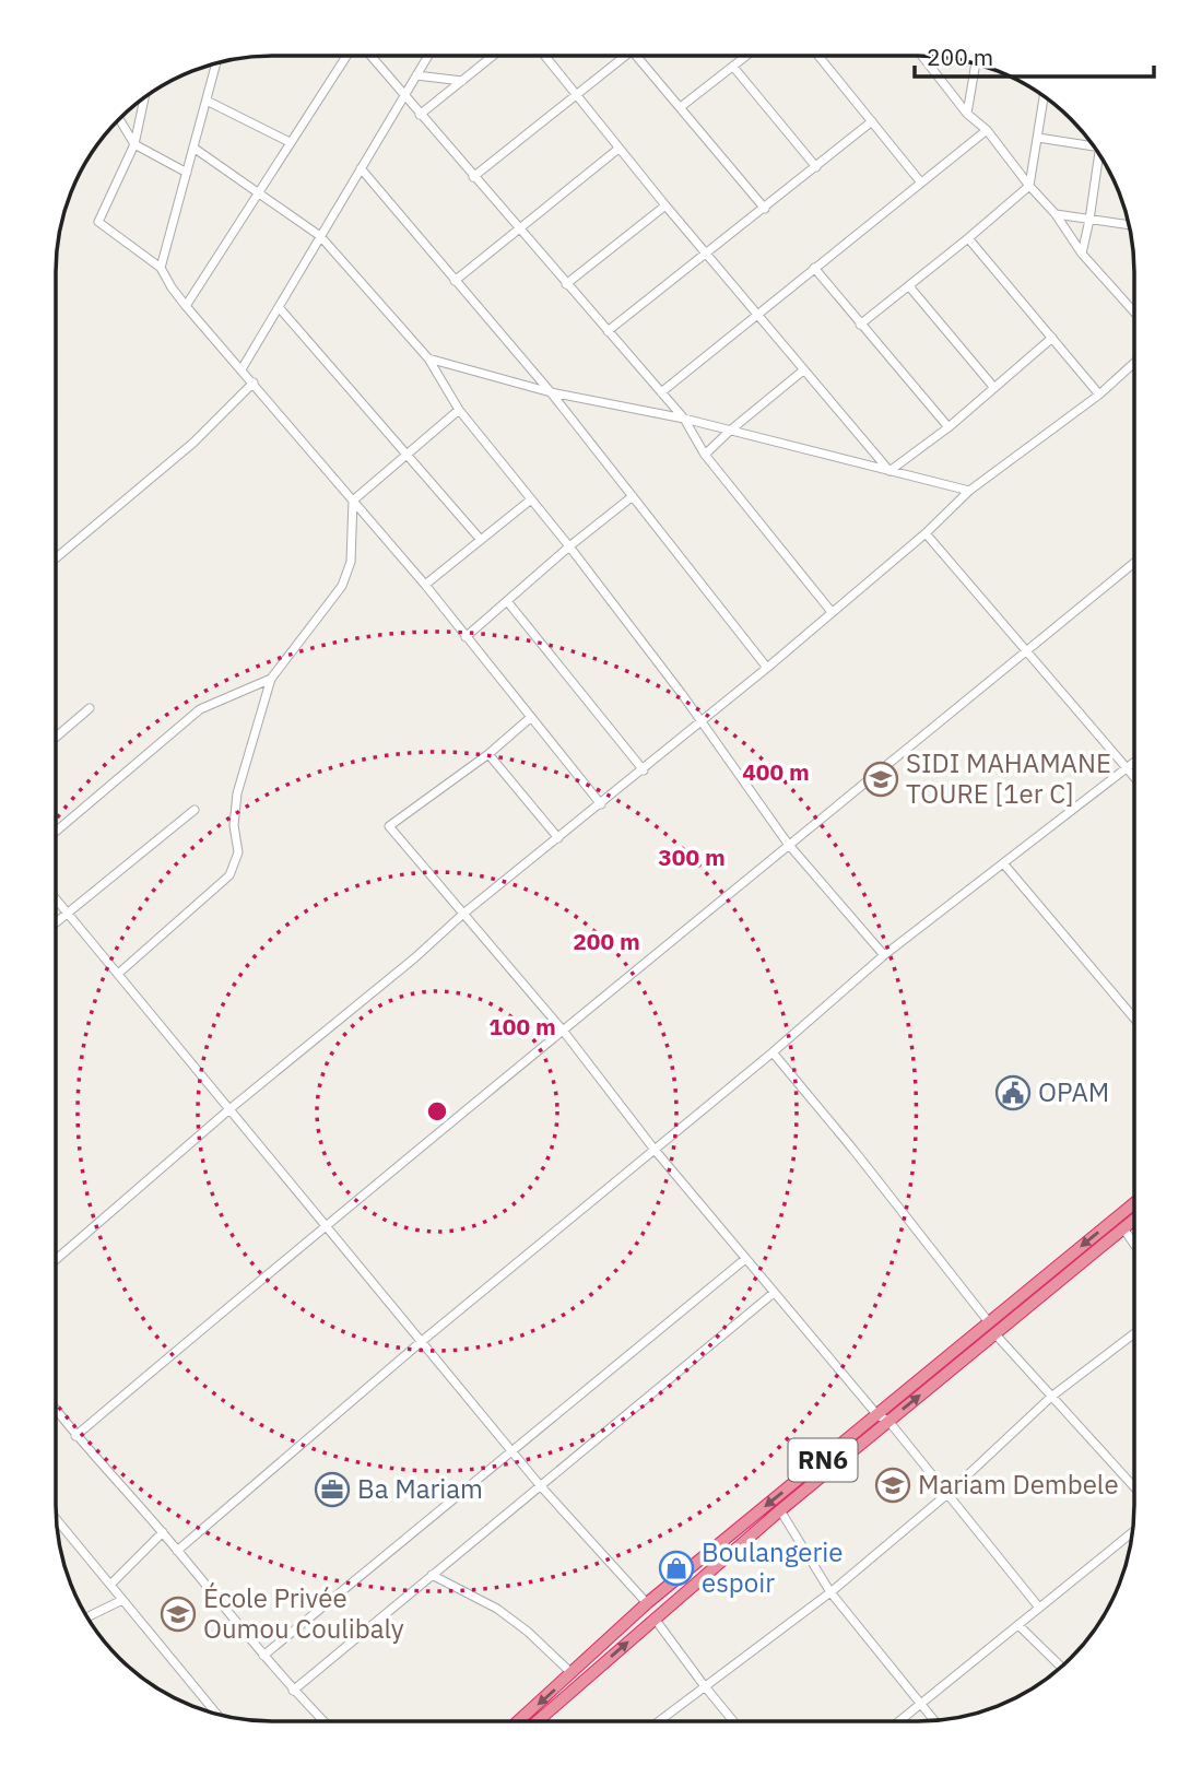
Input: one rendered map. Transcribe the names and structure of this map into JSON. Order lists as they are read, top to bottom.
{
  "streets": {
    "highway": ["RN6"]
  },
  "places": {
    "school or university": ["SIDI MAHAMANE TOURE [1er C]", "Mariam Dembele", "École Privée Oumou Coulibaly"],
    "public building": ["OPAM"],
    "office": ["Ba Mariam"],
    "shop": ["Boulangerie espoir"]
  },
  "scale_bar": "200 m",
  "rings": [
    "400 m",
    "300 m",
    "200 m",
    "100 m"
  ]
}
